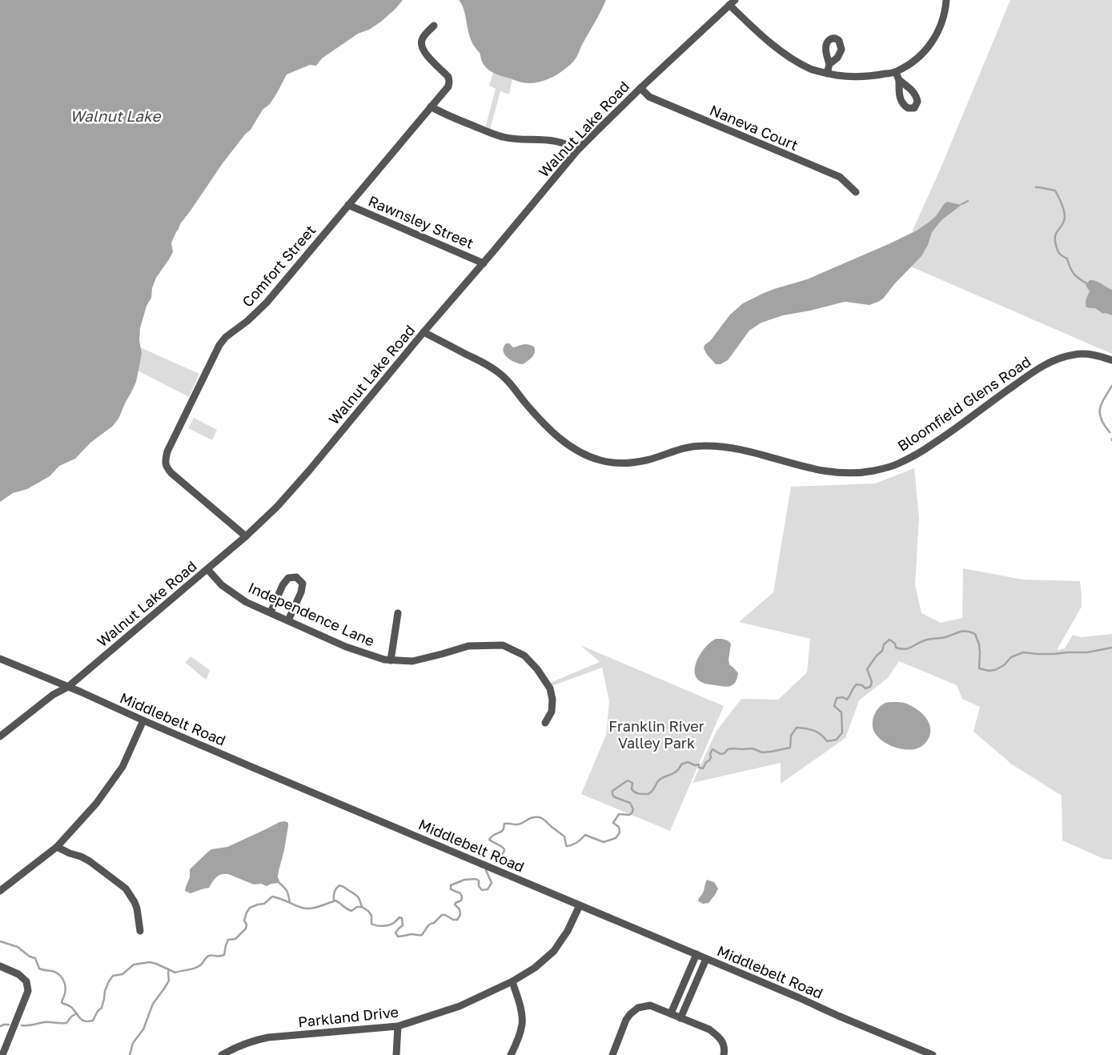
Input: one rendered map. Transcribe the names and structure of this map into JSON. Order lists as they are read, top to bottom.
{
  "streets": {
    "street": [
      "Naneva Court",
      "Walnut Lake Road",
      "Rawnsley Street",
      "Comfort Street",
      "Bloomfield Glens Road",
      "Independence Lane",
      "Middlebelt Road",
      "Parkland Drive"
    ]
  },
  "crossings": [
    ["Naneva Court", "Walnut Lake Road"],
    ["Walnut Lake Road", "Rawnsley Street"],
    ["Walnut Lake Road", "Comfort Street"],
    ["Walnut Lake Road", "Bloomfield Glens Road"],
    ["Walnut Lake Road", "Independence Lane"],
    ["Walnut Lake Road", "Middlebelt Road"],
    ["Rawnsley Street", "Comfort Street"],
    ["Middlebelt Road", "Parkland Drive"]
  ],
  "water": ["Walnut Lake"],
  "parks": ["Franklin River Valley Park"]
}
